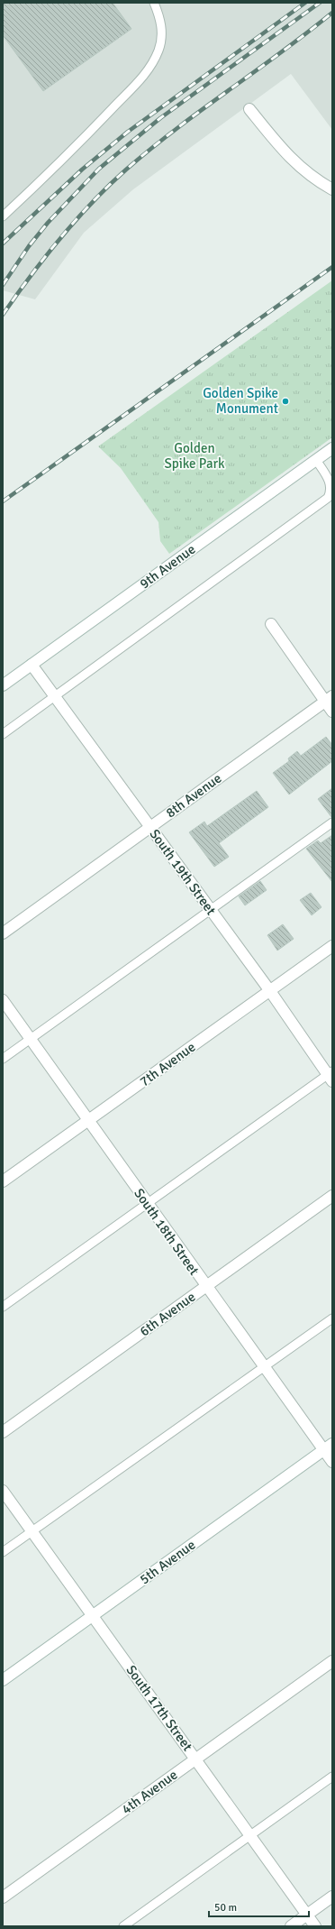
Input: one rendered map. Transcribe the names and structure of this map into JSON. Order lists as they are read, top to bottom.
{
  "streets": {
    "street": [
      "9th Avenue",
      "8th Avenue",
      "South 19th Street",
      "7th Avenue",
      "South 18th Street",
      "6th Avenue",
      "5th Avenue",
      "South 17th Street",
      "4th Avenue"
    ]
  },
  "crossings": [
    ["9th Avenue", "South 19th Street"],
    ["8th Avenue", "South 19th Street"],
    ["South 19th Street", "7th Avenue"],
    ["7th Avenue", "South 18th Street"],
    ["South 18th Street", "6th Avenue"],
    ["South 18th Street", "5th Avenue"],
    ["5th Avenue", "South 17th Street"],
    ["South 17th Street", "4th Avenue"]
  ],
  "parks": ["Golden Spike Park"],
  "places": ["Golden Spike Monument"],
  "scale_bar": "50 m"
}
